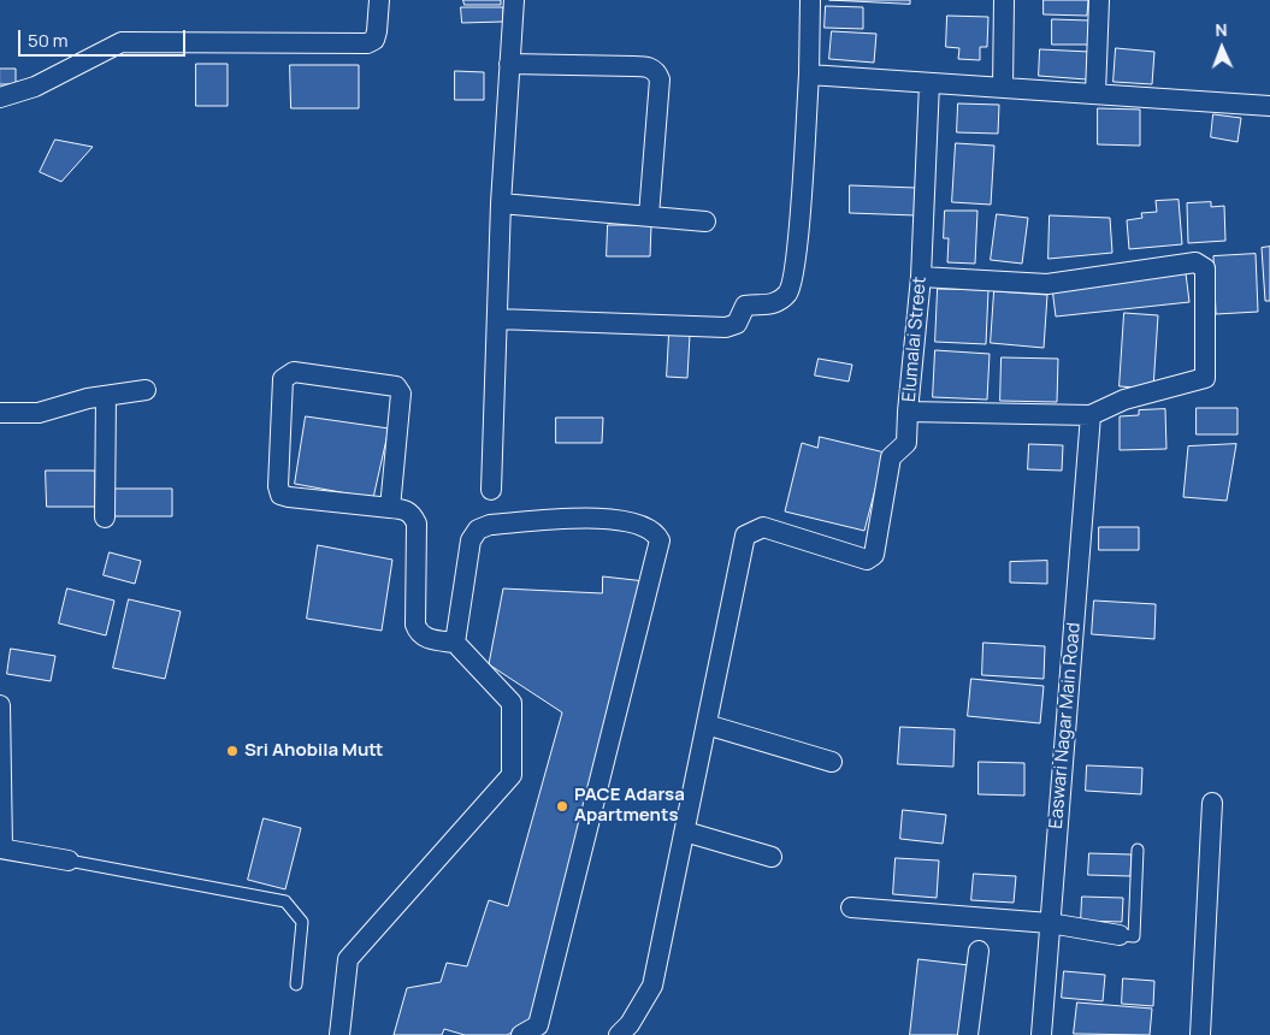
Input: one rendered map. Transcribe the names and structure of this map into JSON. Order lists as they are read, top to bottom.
{
  "streets": {
    "street": ["Elumalai Street", "Easwari Nagar Main Road"]
  },
  "crossings": [
    ["Elumalai Street", "Easwari Nagar Main Road"]
  ],
  "places": ["Sri Ahobila Mutt", "PACE Adarsa Apartments"],
  "scale_bar": "50 m",
  "north": "top"
}
